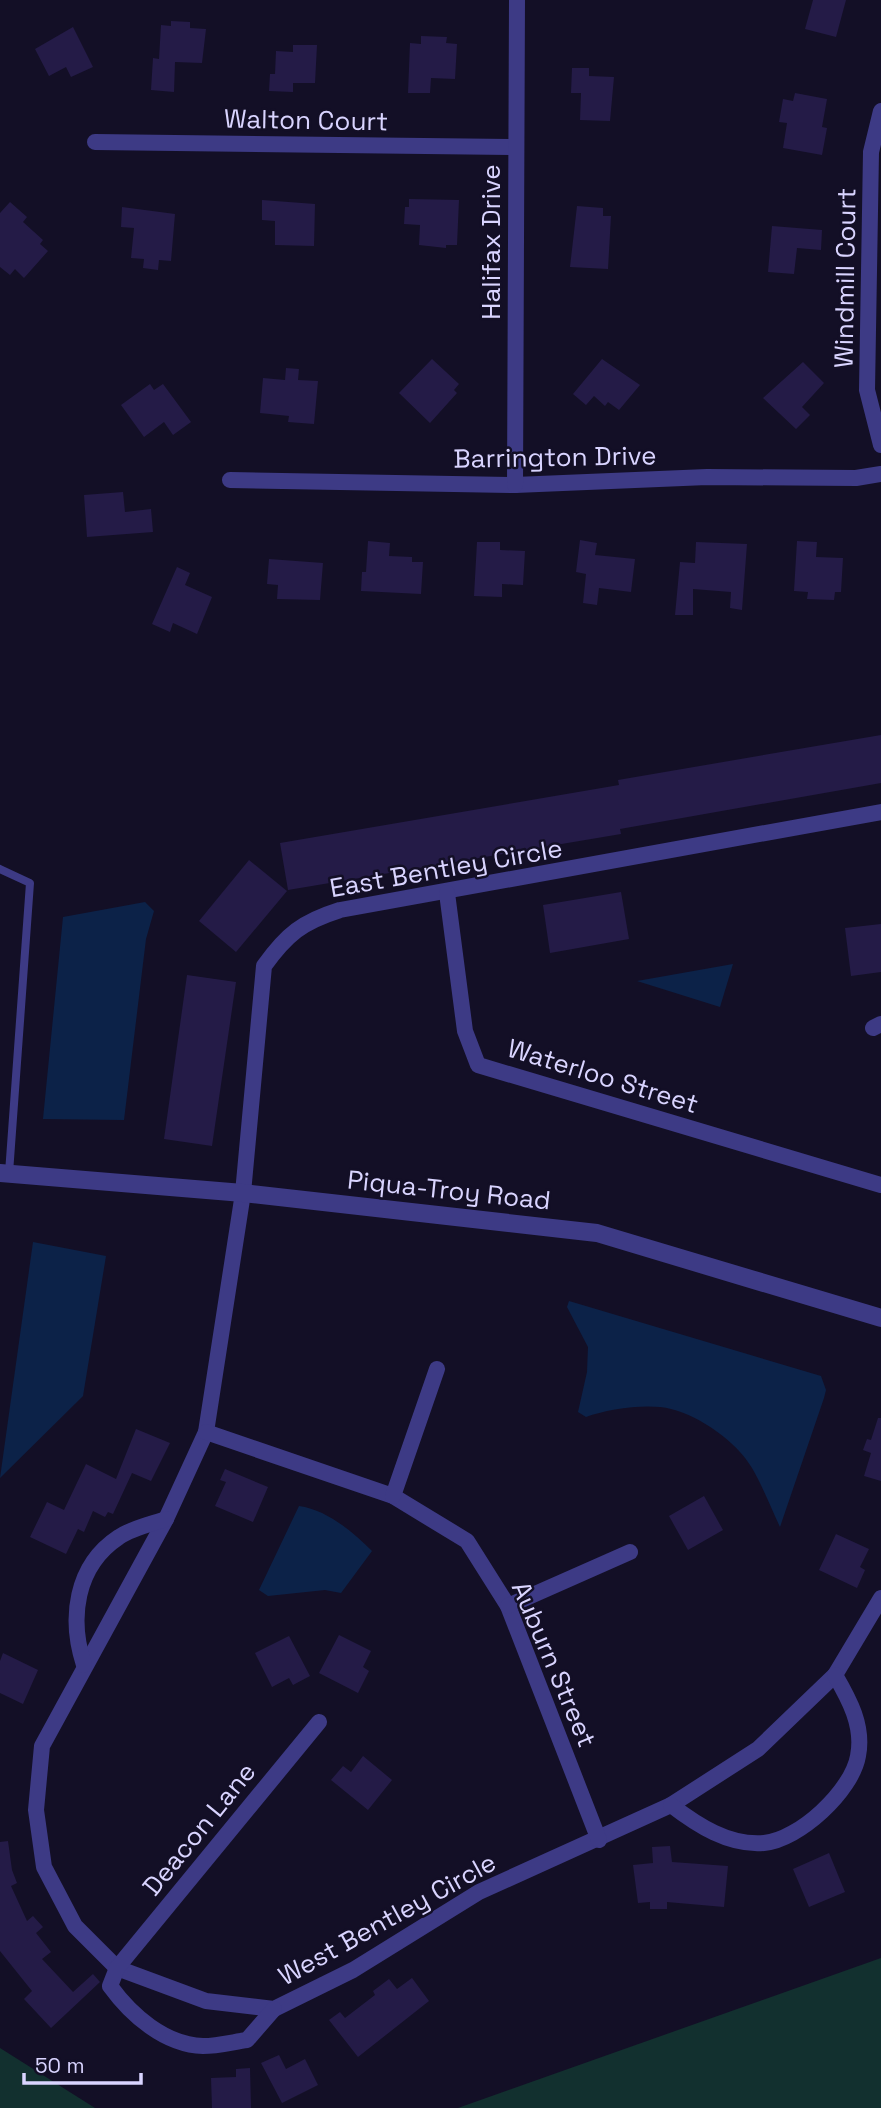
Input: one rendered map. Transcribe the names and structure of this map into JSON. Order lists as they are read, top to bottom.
{
  "streets": {
    "street": [
      "Walton Court",
      "Halifax Drive",
      "Windmill Court",
      "Barrington Drive",
      "East Bentley Circle",
      "Waterloo Street",
      "Piqua-Troy Road",
      "Auburn Street",
      "Deacon Lane",
      "West Bentley Circle"
    ]
  },
  "crossings": [
    ["Walton Court", "Halifax Drive"],
    ["Halifax Drive", "Barrington Drive"],
    ["East Bentley Circle", "Waterloo Street"],
    ["East Bentley Circle", "Piqua-Troy Road"],
    ["East Bentley Circle", "West Bentley Circle"],
    ["Piqua-Troy Road", "West Bentley Circle"],
    ["Auburn Street", "West Bentley Circle"],
    ["Deacon Lane", "West Bentley Circle"]
  ],
  "scale_bar": "50 m"
}
